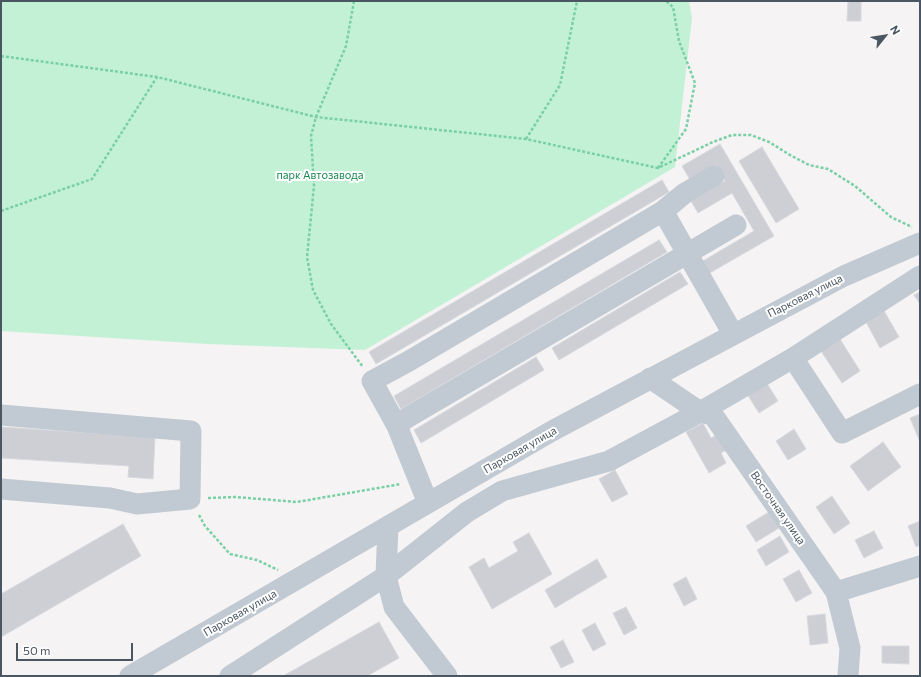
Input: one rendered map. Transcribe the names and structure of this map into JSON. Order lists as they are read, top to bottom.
{
  "streets": {
    "street": ["Парковая улица", "Восточная улица"]
  },
  "crossings": [
    ["Парковая улица", "Восточная улица"]
  ],
  "parks": ["парк Автозавода"],
  "scale_bar": "50 m",
  "north": "top right"
}
